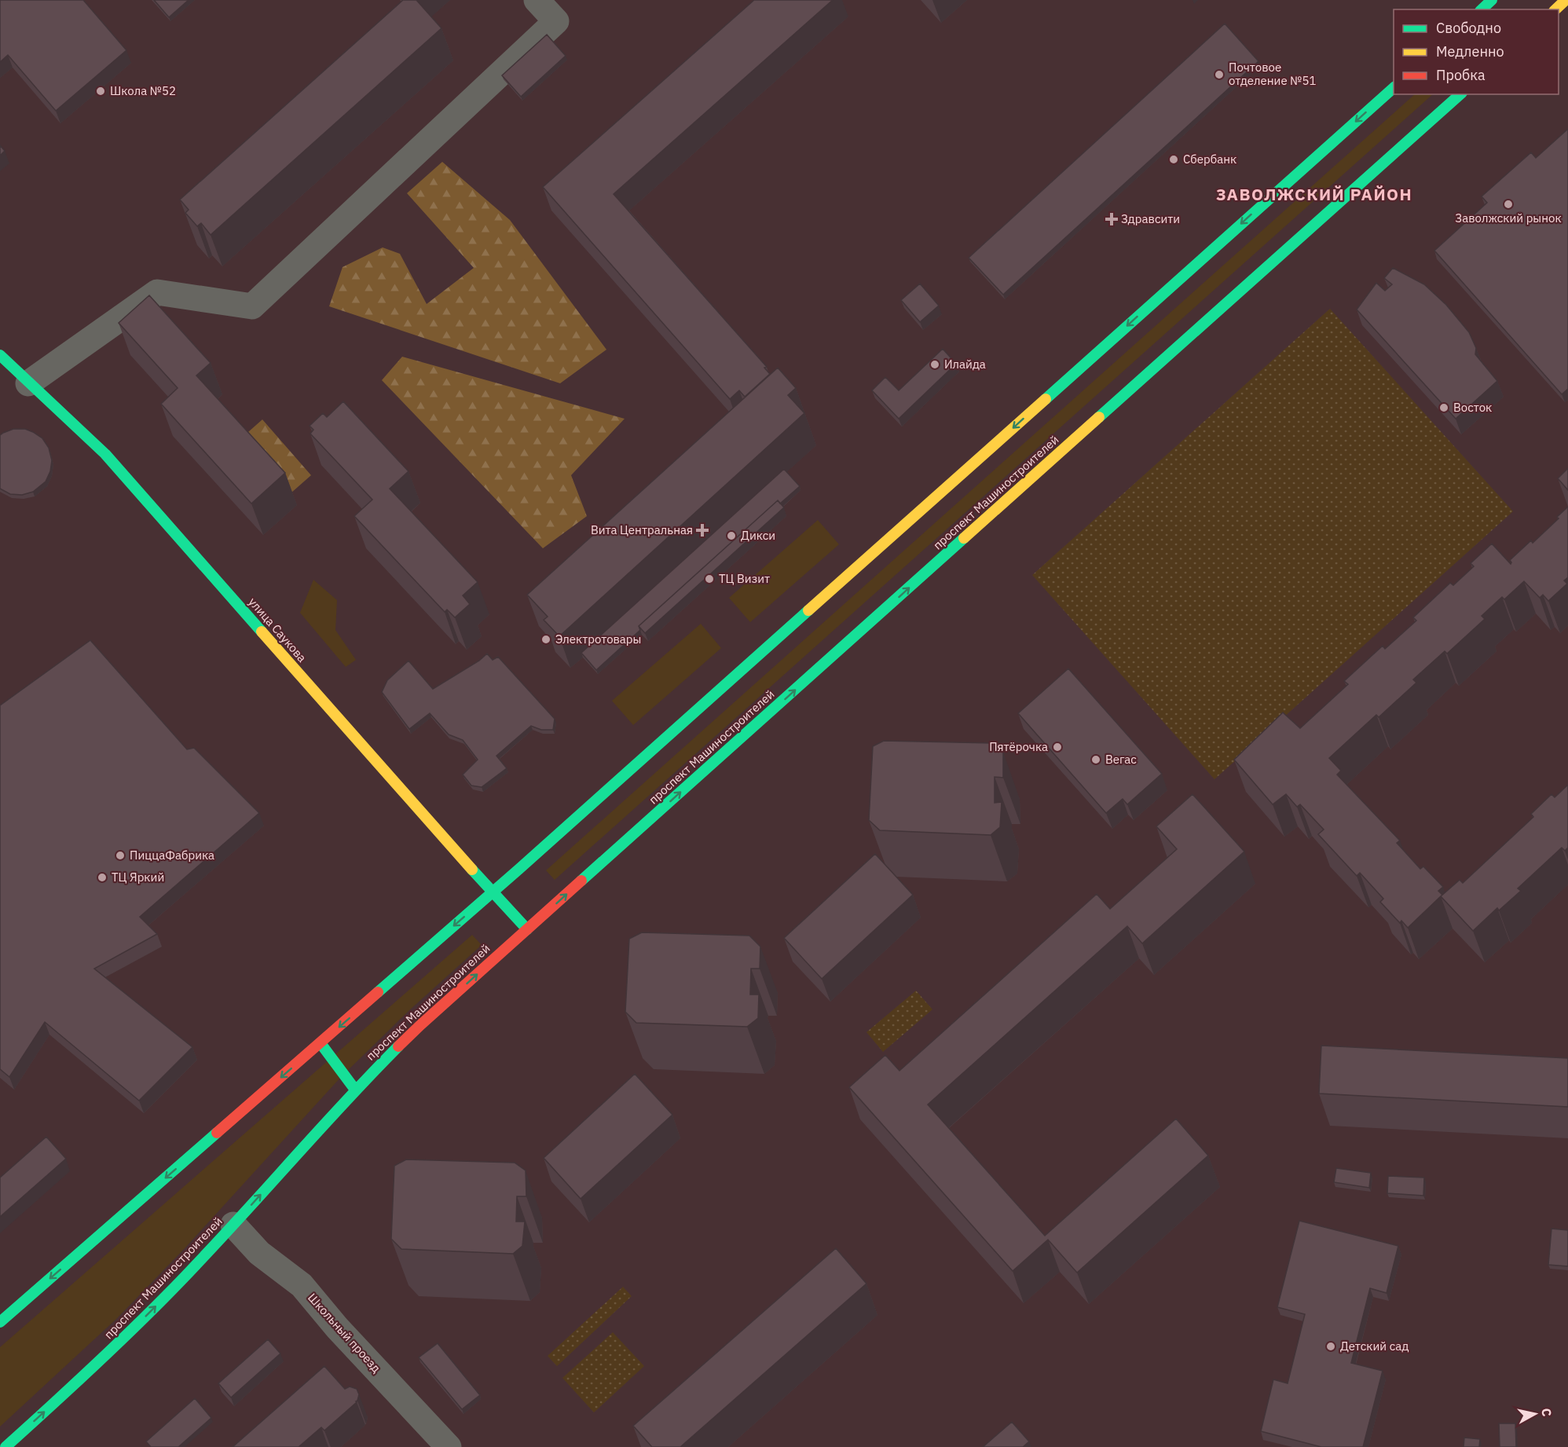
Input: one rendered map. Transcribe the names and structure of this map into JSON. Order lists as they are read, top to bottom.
{
  "streets": {
    "main road": ["проспект Машиностроителей", "улица Саукова"],
    "street": ["Школьный проезд"]
  },
  "crossings": [
    ["проспект Машиностроителей", "улица Саукова"],
    ["проспект Машиностроителей", "Школьный проезд"]
  ],
  "districts": ["ЗАВОЛЖСКИЙ РАЙОН"],
  "places": {
    "other": [
      "Почтовое отделение №51",
      "Школа №52",
      "Сбербанк",
      "Заволжский рынок",
      "Илайда",
      "Восток",
      "Дикси",
      "ТЦ Визит",
      "Электротовары",
      "Пятёрочка",
      "Вегас",
      "ПиццаФабрика",
      "ТЦ Яркий",
      "Детский сад"
    ],
    "health": ["Здравсити", "Вита Центральная"]
  },
  "legend": ["Свободно", "Медленно", "Пробка"],
  "north": "right"
}
